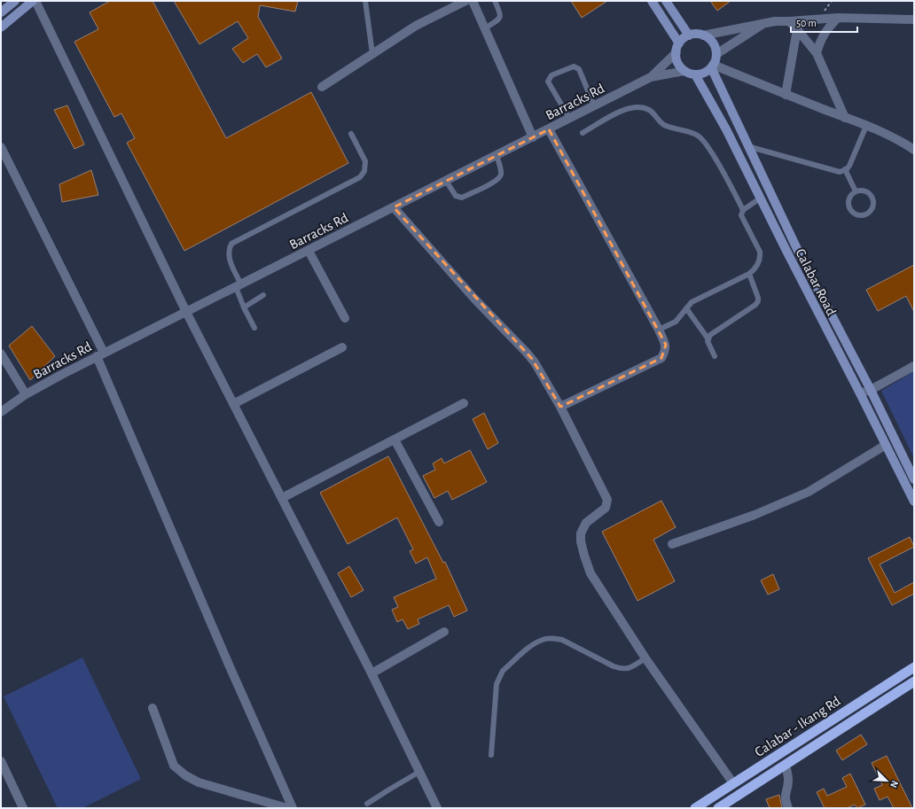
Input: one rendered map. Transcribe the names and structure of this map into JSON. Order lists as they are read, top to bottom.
{
  "streets": {
    "highway": ["Calabar - Ikang Rd"],
    "main road": ["Calabar Road"],
    "street": ["Barracks Rd"]
  },
  "crossings": [
    ["Barracks Rd", "Calabar Road"]
  ],
  "scale_bar": "50 m",
  "north": "bottom right"
}
